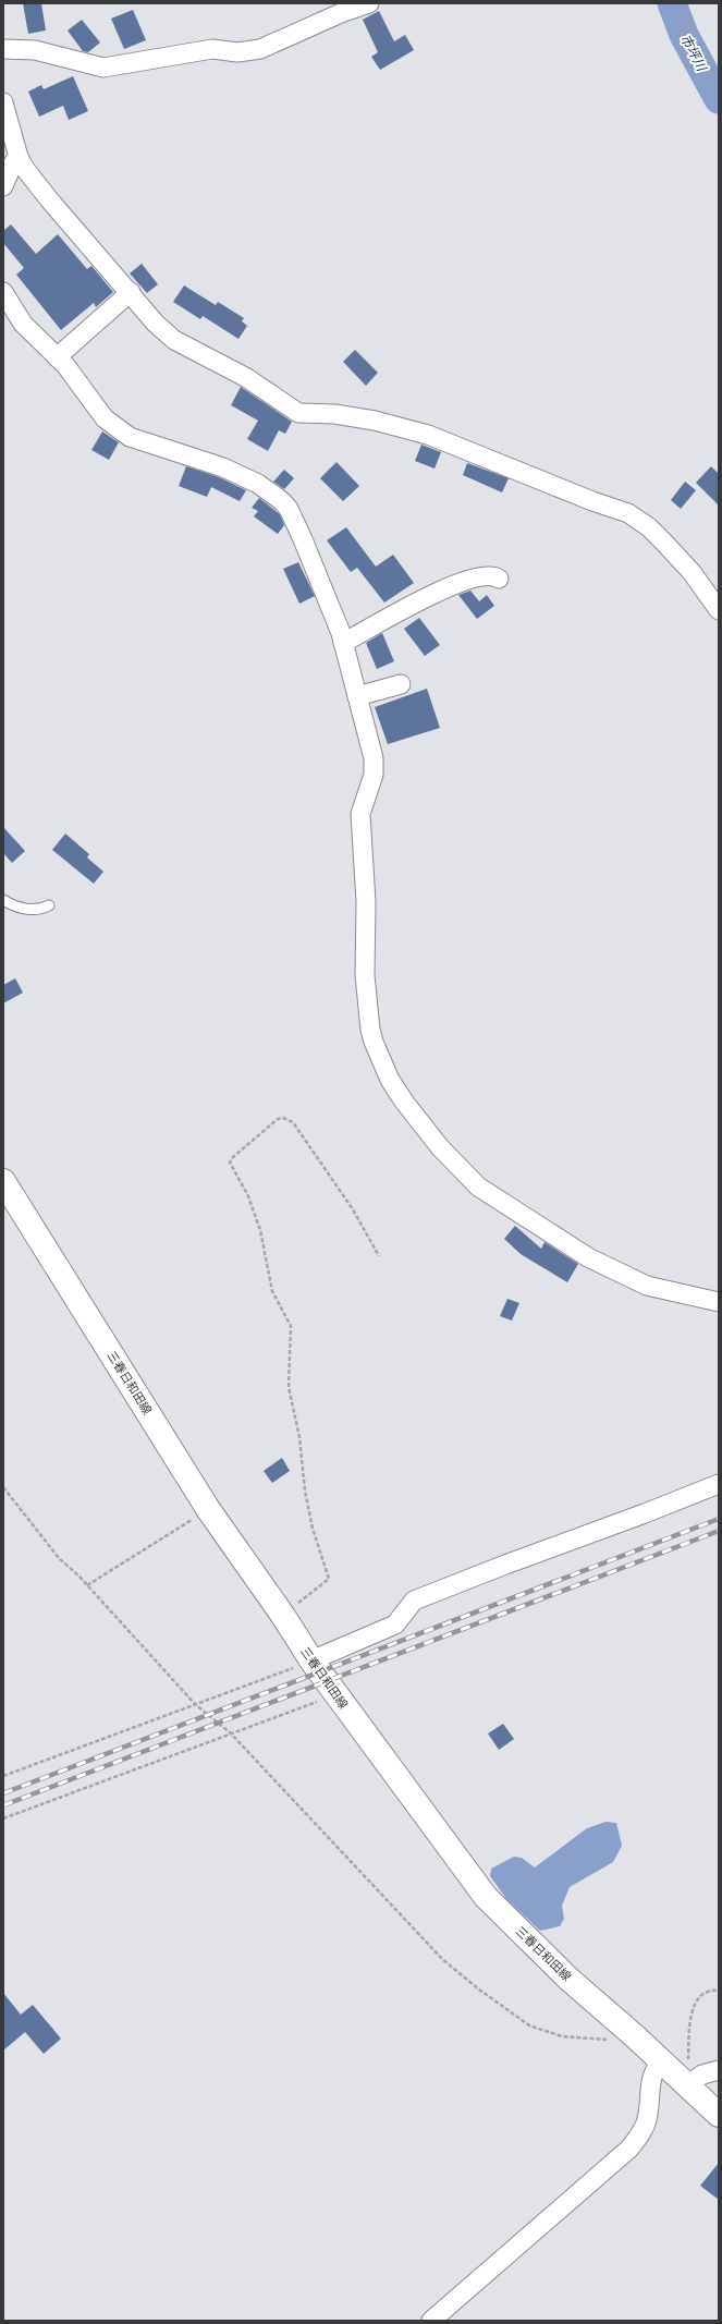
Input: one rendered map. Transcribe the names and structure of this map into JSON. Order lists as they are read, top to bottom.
{
  "streets": {
    "main road": ["三春日和田線"]
  },
  "water": ["市坪川"]
}
